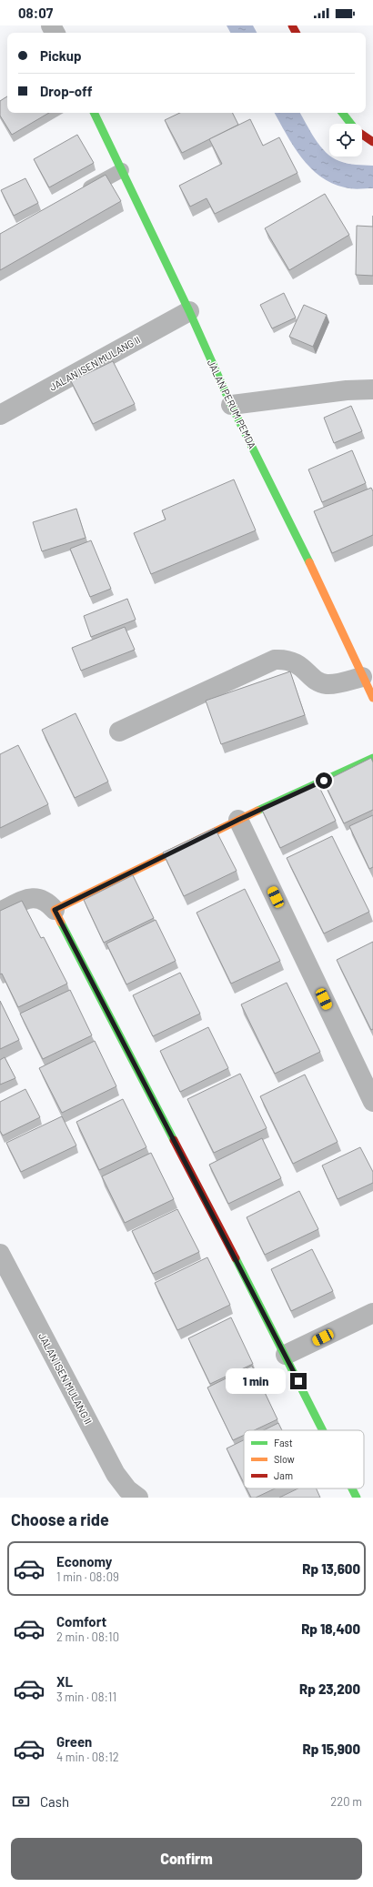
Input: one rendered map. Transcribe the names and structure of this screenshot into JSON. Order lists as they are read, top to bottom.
{
  "streets": {
    "street": ["JALAN ISEN MULANG II", "JALAN PERUM PEMDA"]
  },
  "crossings": [
    ["JALAN ISEN MULANG II", "JALAN PERUM PEMDA"]
  ],
  "legend": ["Fast", "Slow", "Jam"],
  "page": {
    "status": "08:07",
    "banner": ["Pickup", "Drop-off"],
    "bubble": "1 min",
    "heading": "Choose a ride",
    "list": [
      {
        "name": "Economy",
        "note": "1 min · 08:09",
        "value": "Rp 13,600"
      },
      {
        "name": "Comfort",
        "note": "2 min · 08:10",
        "value": "Rp 18,400"
      },
      {
        "name": "XL",
        "note": "3 min · 08:11",
        "value": "Rp 23,200"
      },
      {
        "name": "Green",
        "note": "4 min · 08:12",
        "value": "Rp 15,900"
      }
    ],
    "pay": ["Cash", "220 m"],
    "buttons": "Confirm"
  }
}
